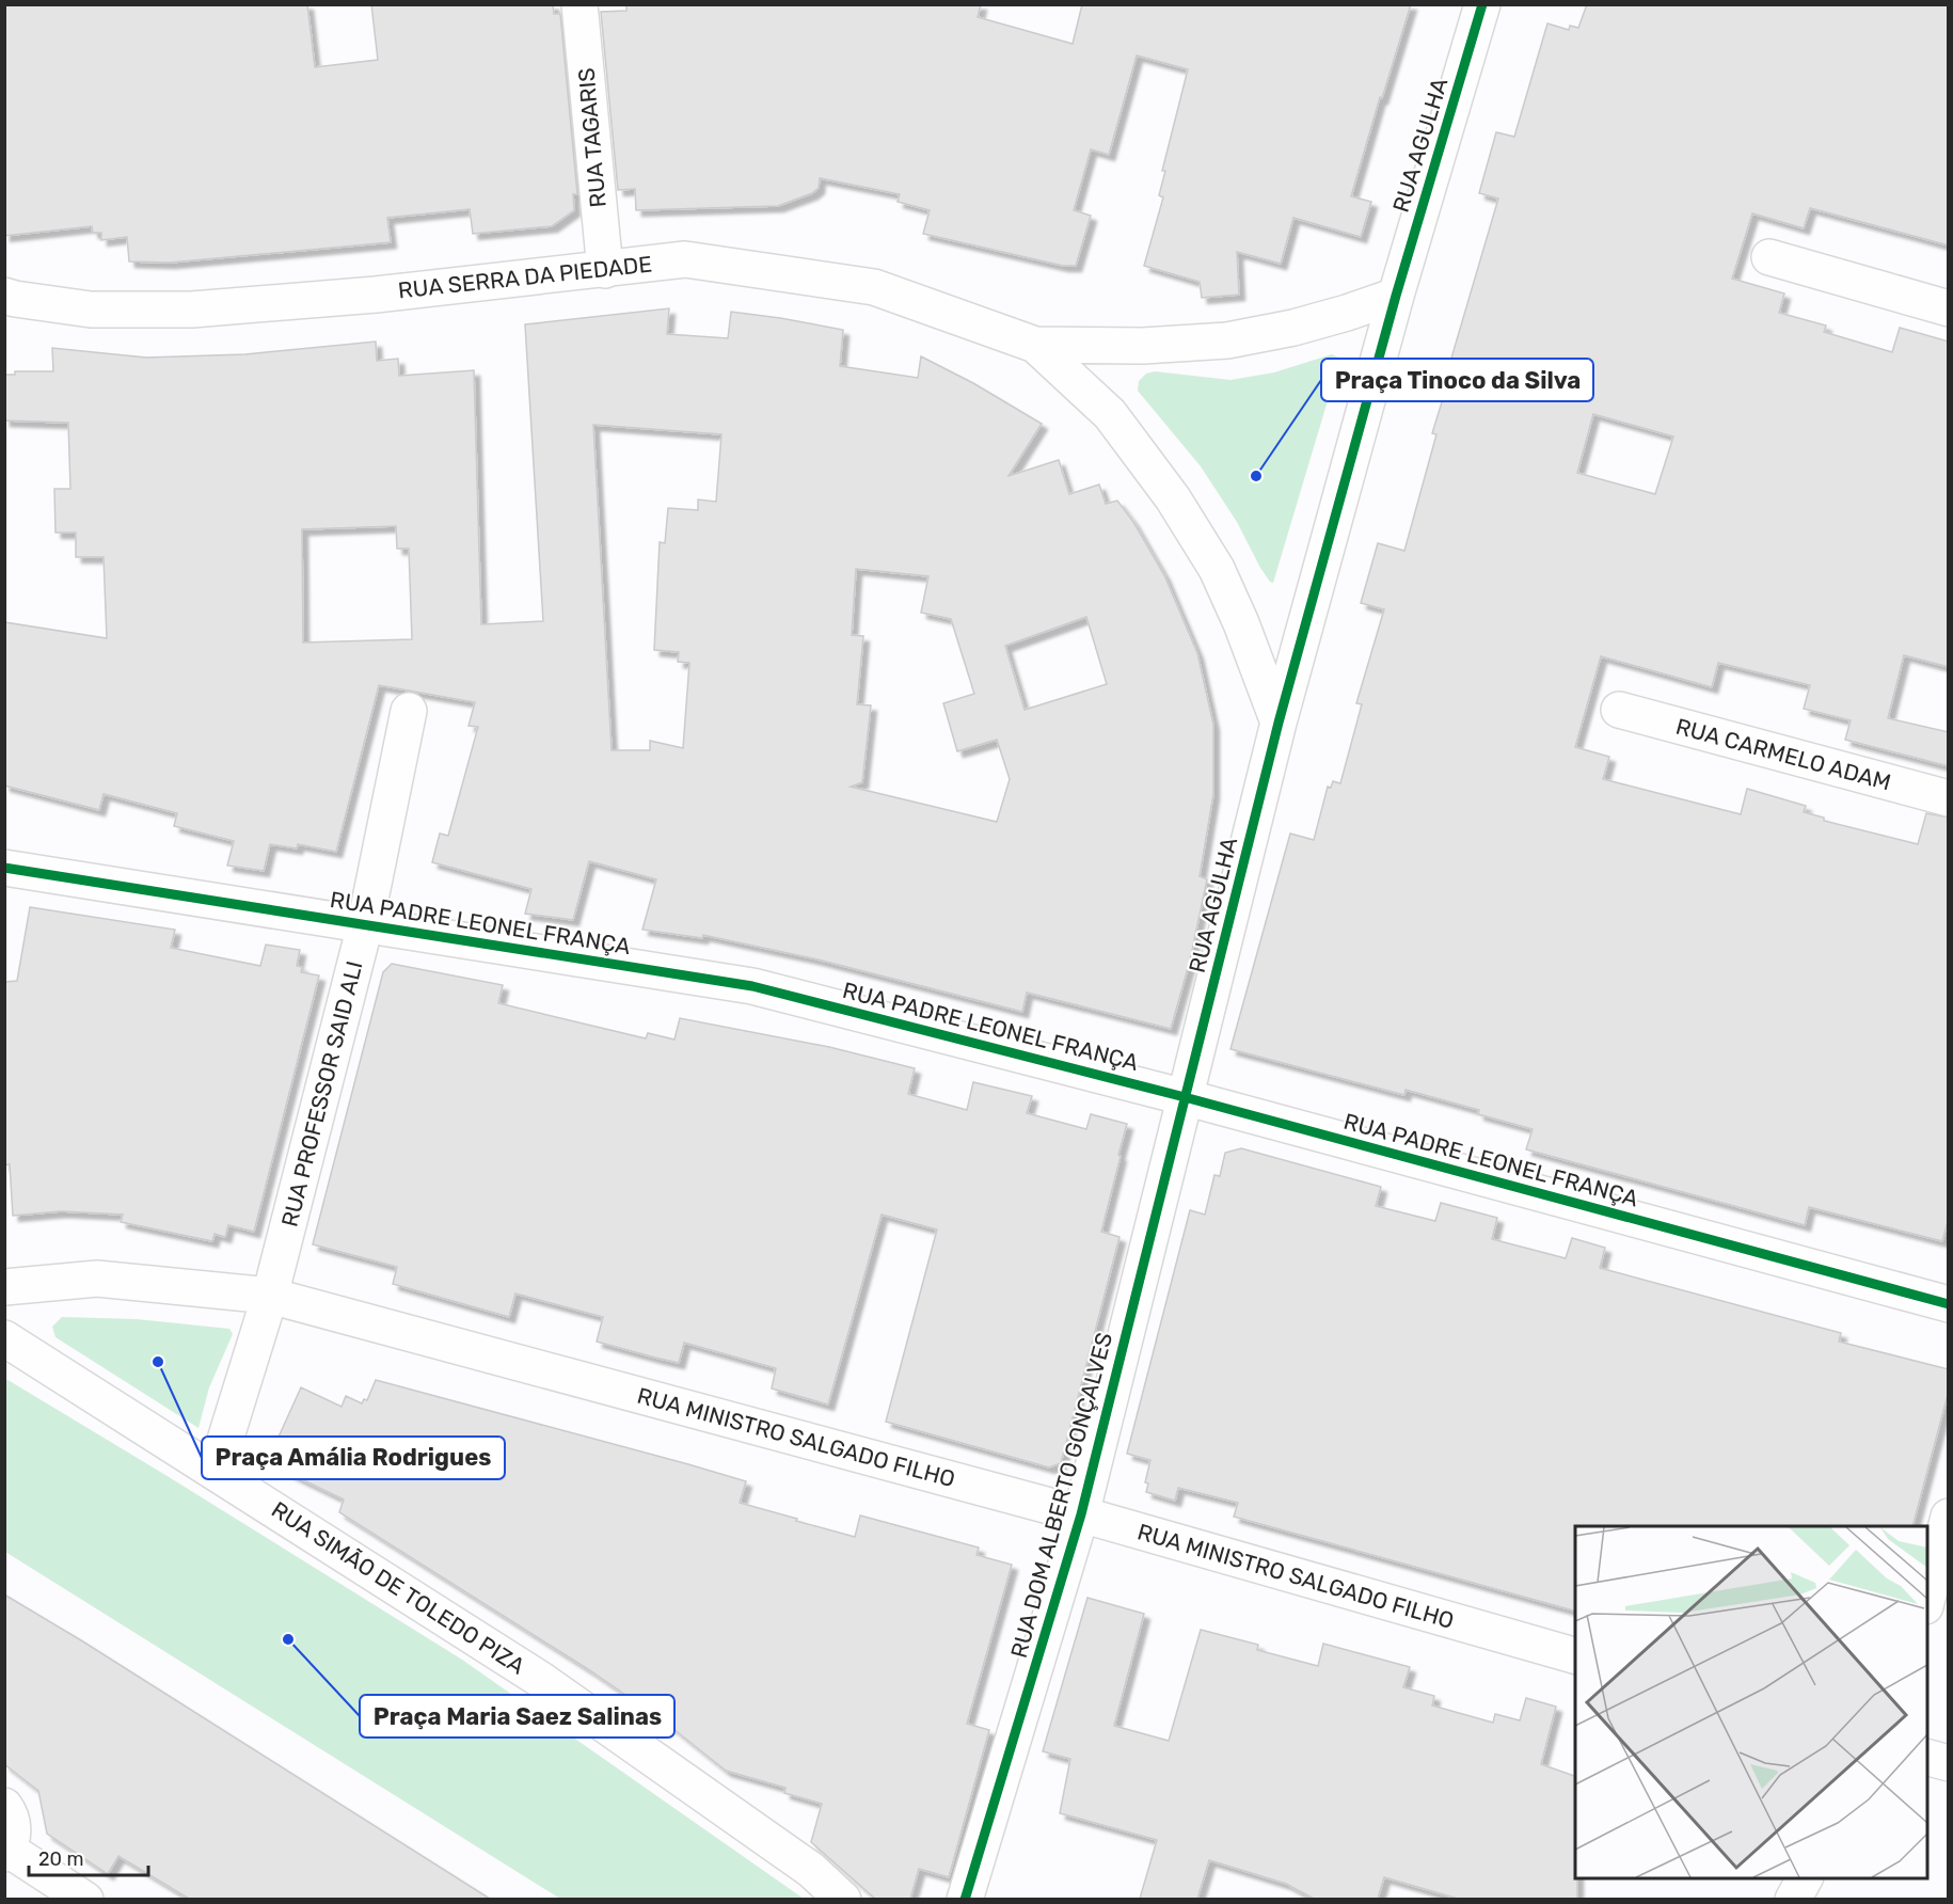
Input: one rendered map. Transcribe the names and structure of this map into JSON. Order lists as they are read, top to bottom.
{
  "streets": {
    "street": [
      "RUA TAGARIS",
      "RUA AGULHA",
      "RUA SERRA DA PIEDADE",
      "RUA CARMELO ADAM",
      "RUA PADRE LEONEL FRANÇA",
      "RUA PROFESSOR SAID ALI",
      "RUA MINISTRO SALGADO FILHO",
      "RUA DOM ALBERTO GONÇALVES",
      "RUA SIMÃO DE TOLEDO PIZA"
    ]
  },
  "crossings": [
    ["RUA TAGARIS", "RUA SERRA DA PIEDADE"],
    ["RUA AGULHA", "RUA PADRE LEONEL FRANÇA"],
    ["RUA AGULHA", "RUA DOM ALBERTO GONÇALVES"],
    ["RUA PADRE LEONEL FRANÇA", "RUA PROFESSOR SAID ALI"],
    ["RUA PADRE LEONEL FRANÇA", "RUA DOM ALBERTO GONÇALVES"],
    ["RUA PROFESSOR SAID ALI", "RUA MINISTRO SALGADO FILHO"],
    ["RUA PROFESSOR SAID ALI", "RUA SIMÃO DE TOLEDO PIZA"],
    ["RUA MINISTRO SALGADO FILHO", "RUA DOM ALBERTO GONÇALVES"]
  ],
  "places": ["Praça Tinoco da Silva", "Praça Amália Rodrigues", "Praça Maria Saez Salinas"],
  "scale_bar": "20 m"
}
